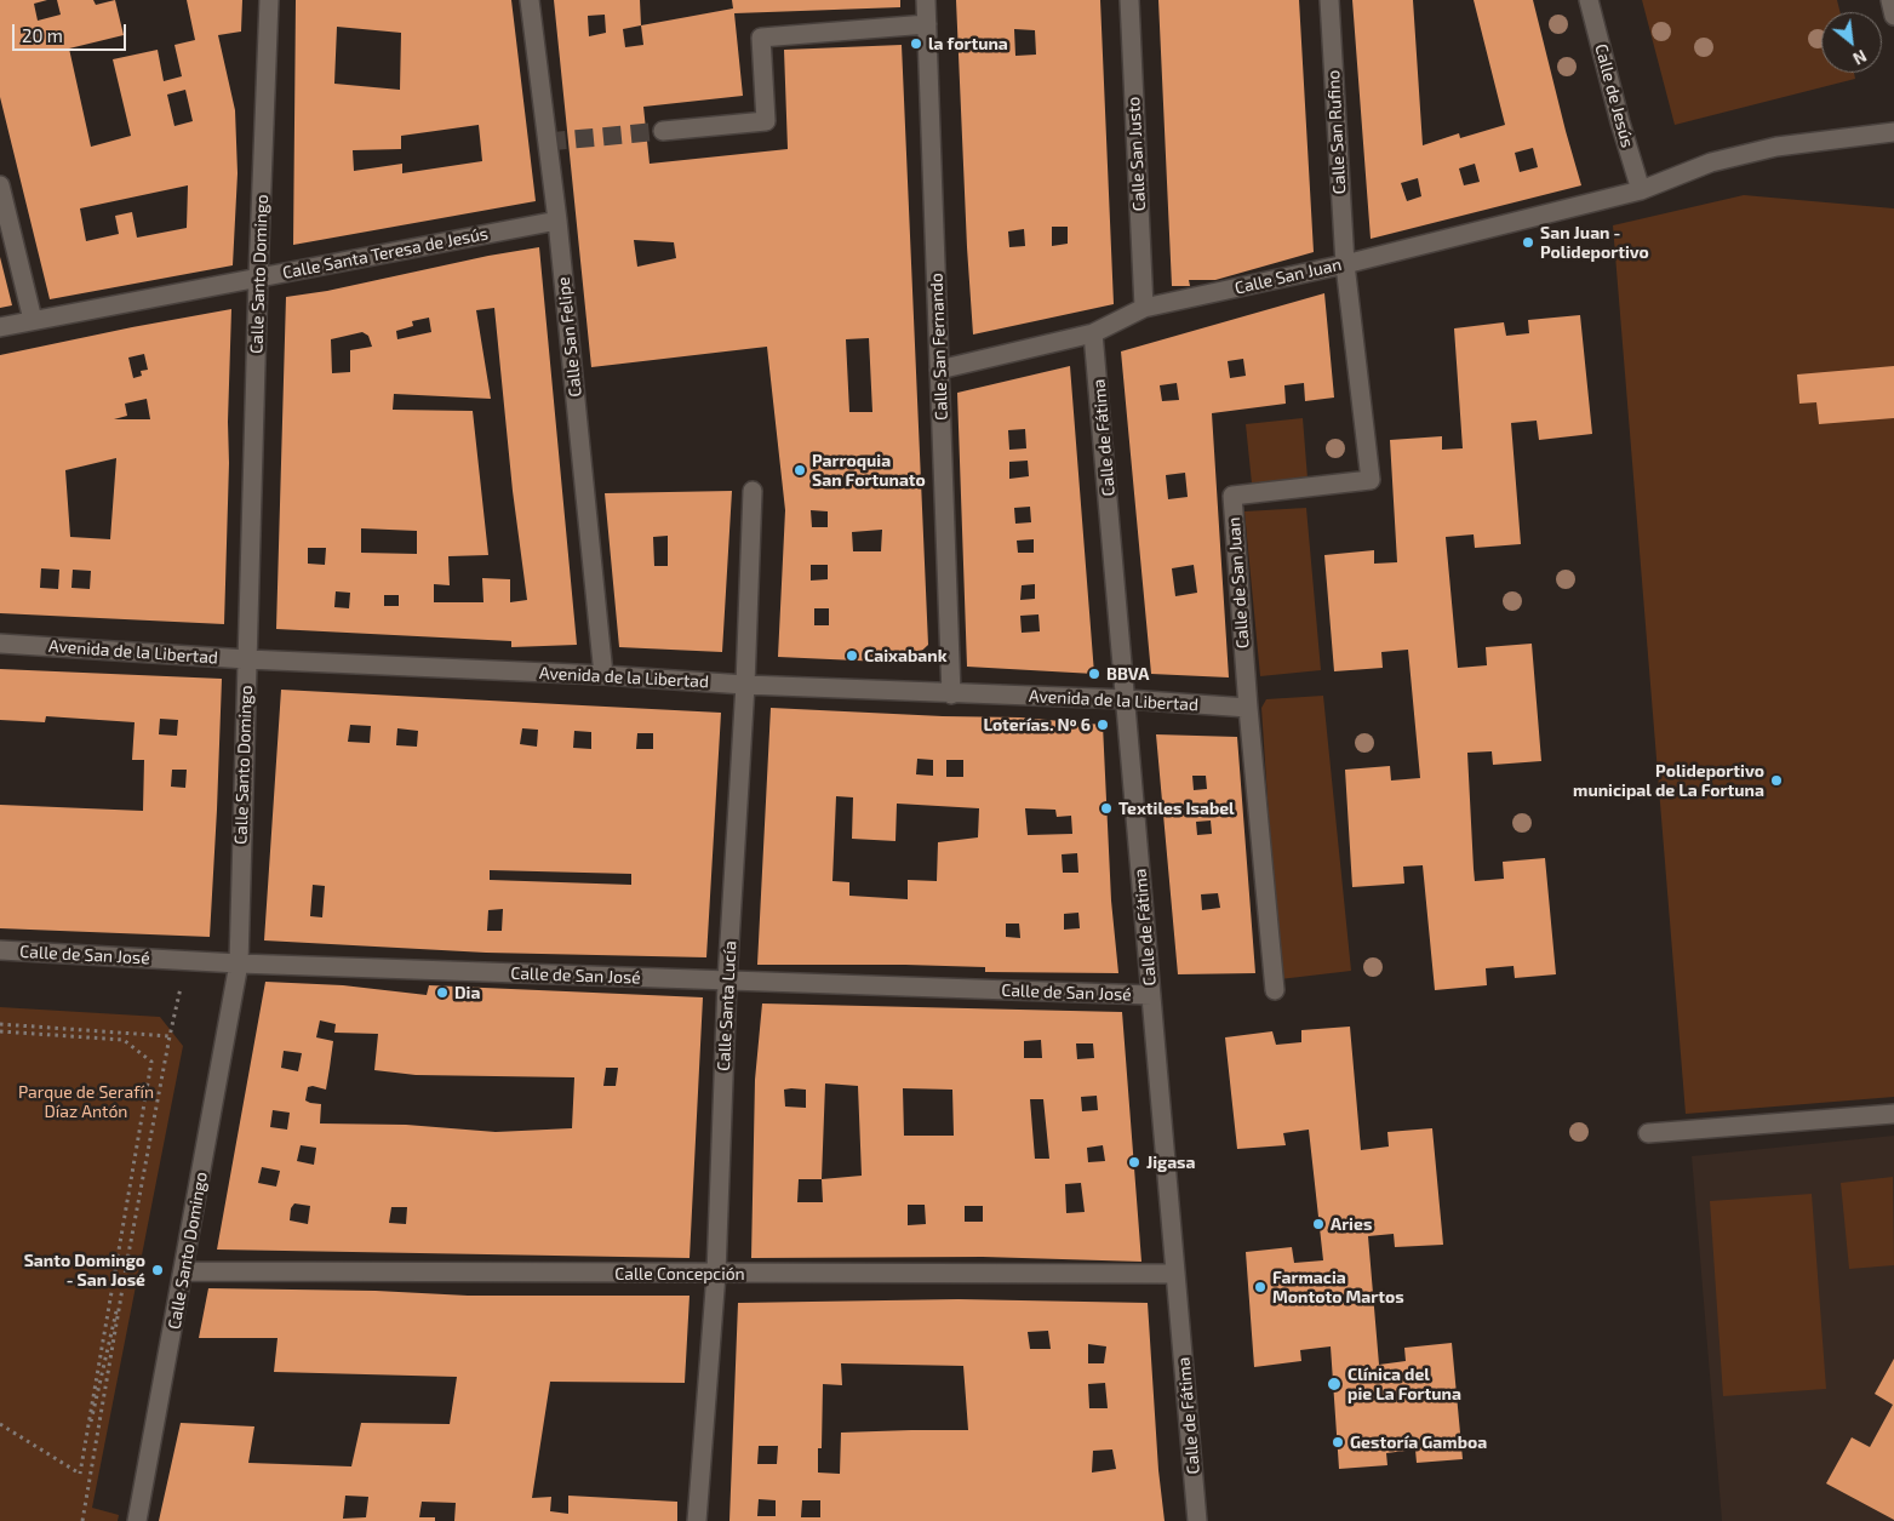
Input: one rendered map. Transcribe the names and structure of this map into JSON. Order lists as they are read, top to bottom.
{
  "streets": {
    "street": [
      "Calle de Jesús",
      "Calle San Rufino",
      "Calle San Justo",
      "Calle Santa Teresa de Jesús",
      "Calle Santo Domingo",
      "Calle San Juan",
      "Calle San Felipe",
      "Calle San Fernando",
      "Calle de Fátima",
      "Calle de San Juan",
      "Avenida de la Libertad",
      "Calle de San José",
      "Calle Santa Lucía",
      "Calle Concepción"
    ]
  },
  "crossings": [
    ["Calle de Jesús", "Calle San Juan"],
    ["Calle San Rufino", "Calle San Juan"],
    ["Calle San Rufino", "Calle de San Juan"],
    ["Calle San Justo", "Calle San Juan"],
    ["Calle Santa Teresa de Jesús", "Calle Santo Domingo"],
    ["Calle Santa Teresa de Jesús", "Calle San Felipe"],
    ["Calle Santo Domingo", "Avenida de la Libertad"],
    ["Calle Santo Domingo", "Calle de San José"],
    ["Calle Santo Domingo", "Calle Concepción"],
    ["Calle San Juan", "Calle San Fernando"],
    ["Calle San Juan", "Calle de Fátima"],
    ["Calle San Juan", "Calle de San Juan"],
    ["Calle San Felipe", "Avenida de la Libertad"],
    ["Calle San Fernando", "Avenida de la Libertad"],
    ["Calle de Fátima", "Avenida de la Libertad"],
    ["Calle de Fátima", "Calle de San José"],
    ["Calle de Fátima", "Calle Concepción"],
    ["Calle de San Juan", "Avenida de la Libertad"],
    ["Avenida de la Libertad", "Calle Santa Lucía"],
    ["Calle de San José", "Calle Santa Lucía"],
    ["Calle Santa Lucía", "Calle Concepción"]
  ],
  "parks": ["Parque de Serafín Díaz Antón"],
  "places": [
    "la fortuna",
    "San Juan - Polideportivo",
    "Parroquia San Fortunato",
    "Caixabank",
    "BBVA",
    "Loterías. Nº 6",
    "Polideportivo municipal de La Fortuna",
    "Textiles Isabel",
    "Dia",
    "Jigasa",
    "Aries",
    "Santo Domingo - San José",
    "Farmacia Montoto Martos",
    "Clínica del pie La Fortuna",
    "Gestoría Gamboa"
  ],
  "scale_bar": "20 m",
  "north": "bottom right"
}
